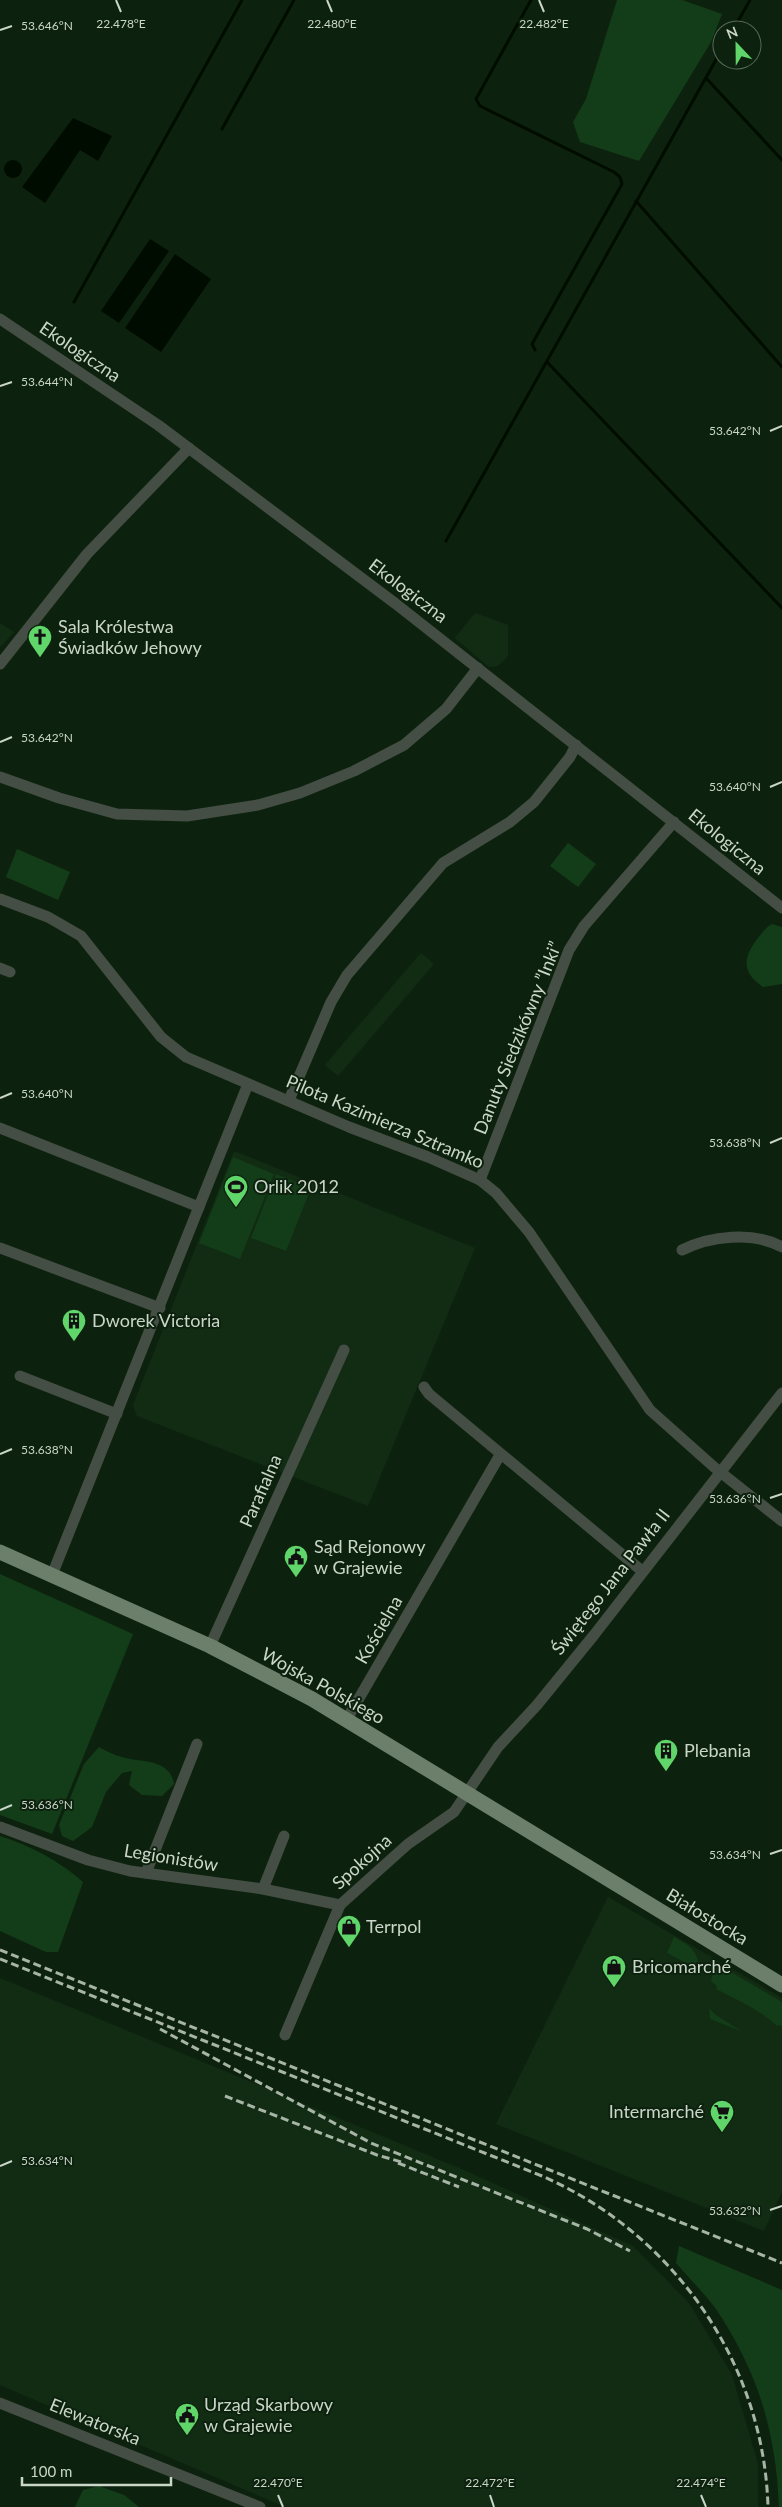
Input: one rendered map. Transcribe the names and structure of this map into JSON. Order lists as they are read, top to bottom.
{
  "streets": {
    "main road": ["Wojska Polskiego", "Białostocka"],
    "street": [
      "Ekologiczna",
      "Danuty Siedzikówny ”Inki”",
      "Pilota Kazimierza Sztramko",
      "Parafialna",
      "Świętego Jana Pawła II",
      "Kościelna",
      "Legionistów",
      "Spokojna",
      "Elewatorska"
    ]
  },
  "crossings": [
    ["Ekologiczna", "Danuty Siedzikówny ”Inki”"],
    ["Danuty Siedzikówny ”Inki”", "Pilota Kazimierza Sztramko"],
    ["Pilota Kazimierza Sztramko", "Świętego Jana Pawła II"],
    ["Parafialna", "Wojska Polskiego"],
    ["Świętego Jana Pawła II", "Wojska Polskiego"],
    ["Świętego Jana Pawła II", "Spokojna"],
    ["Kościelna", "Wojska Polskiego"],
    ["Wojska Polskiego", "Spokojna"],
    ["Wojska Polskiego", "Białostocka"],
    ["Legionistów", "Spokojna"]
  ],
  "places": {
    "church": ["Sala Królestwa Świadków Jehowy"],
    "sports": ["Orlik 2012"],
    "building": ["Dworek Victoria", "Plebania"],
    "public building": ["Sąd Rejonowy w Grajewie", "Urząd Skarbowy w Grajewie"],
    "shop": ["Terrpol", "Bricomarché"],
    "supermarket": ["Intermarché"]
  },
  "scale_bar": "100 m",
  "north": "top",
  "coordinates": [
    "22.482°E",
    "22.478°E",
    "22.480°E",
    "53.646°N",
    "53.644°N",
    "53.642°N",
    "53.640°N",
    "53.638°N",
    "53.636°N",
    "53.634°N",
    "53.632°N",
    "22.470°E",
    "22.472°E",
    "22.474°E"
  ]
}
